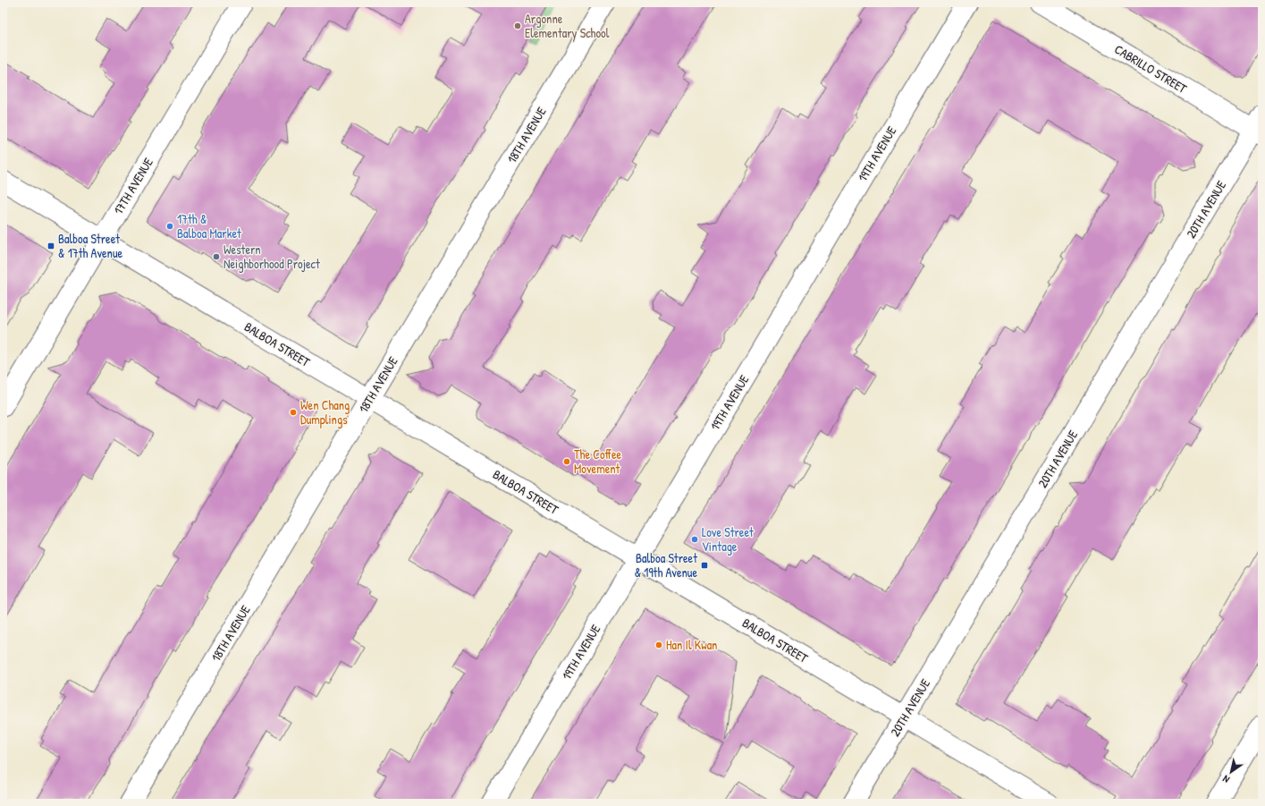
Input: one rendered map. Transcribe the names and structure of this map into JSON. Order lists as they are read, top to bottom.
{
  "streets": {
    "street": [
      "CABRILLO STREET",
      "18TH AVENUE",
      "19TH AVENUE",
      "17TH AVENUE",
      "20TH AVENUE",
      "BALBOA STREET"
    ]
  },
  "crossings": [
    ["CABRILLO STREET", "20TH AVENUE"],
    ["18TH AVENUE", "BALBOA STREET"],
    ["19TH AVENUE", "BALBOA STREET"],
    ["17TH AVENUE", "BALBOA STREET"],
    ["20TH AVENUE", "BALBOA STREET"]
  ],
  "places": {
    "other": [
      "Argonne Elementary School",
      "17th & Balboa Market",
      "Western Neighborhood Project",
      "Wen Chang Dumplings",
      "The Coffee Movement",
      "Love Street Vintage",
      "Han Il Kwan"
    ],
    "transit": ["Balboa Street & 17th Avenue", "Balboa Street & 19th Avenue"]
  },
  "north": "bottom left"
}
